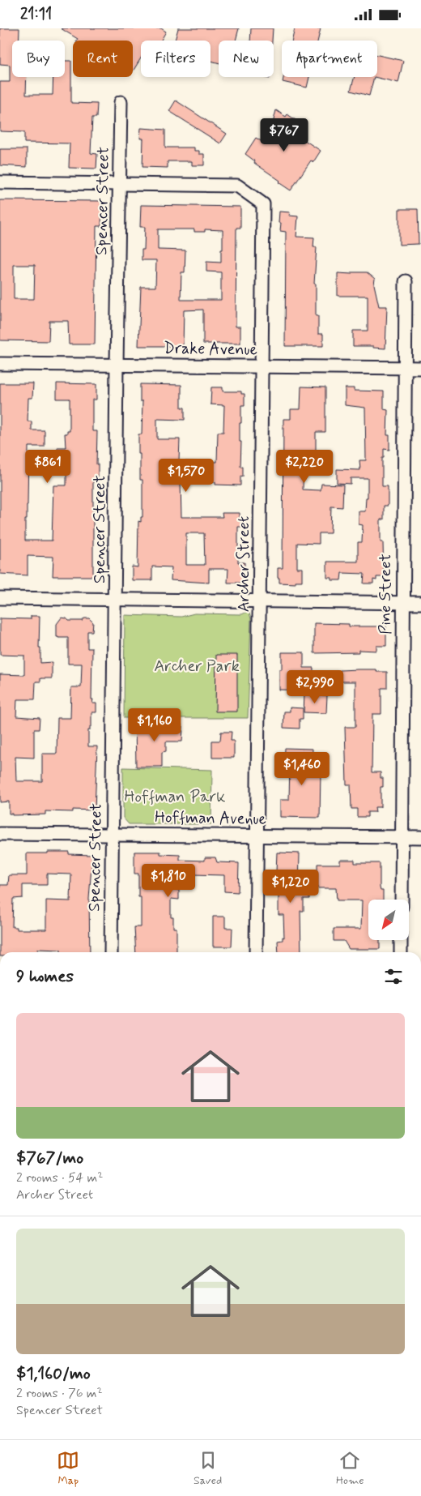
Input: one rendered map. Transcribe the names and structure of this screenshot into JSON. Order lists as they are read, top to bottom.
{
  "streets": {
    "street": [
      "Spencer Street",
      "Drake Avenue",
      "Archer Street",
      "Pine Street",
      "Hoffman Avenue"
    ]
  },
  "crossings": [
    ["Spencer Street", "Drake Avenue"],
    ["Spencer Street", "Archer Street"],
    ["Spencer Street", "Hoffman Avenue"],
    ["Drake Avenue", "Archer Street"],
    ["Drake Avenue", "Pine Street"],
    ["Archer Street", "Hoffman Avenue"],
    ["Pine Street", "Hoffman Avenue"]
  ],
  "parks": ["Archer Park", "Hoffman Park"],
  "north": "bottom left",
  "page": {
    "status": "21:11",
    "chip": [
      "Buy",
      "Rent",
      "Filters",
      "New",
      "Apartment"
    ],
    "price": [
      "$767",
      "$861",
      "$2,220",
      "$1,570",
      "$2,990",
      "$1,160",
      "$1,460",
      "$1,810",
      "$1,220"
    ],
    "heading": "9 homes",
    "list": [
      {
        "name": "$767/mo",
        "note": "2 rooms · 54 m² · Archer Street"
      },
      {
        "name": "$1,160/mo",
        "note": "2 rooms · 76 m² · Spencer Street"
      }
    ],
    "tabs": ["Map", "Saved", "Home"]
  }
}
